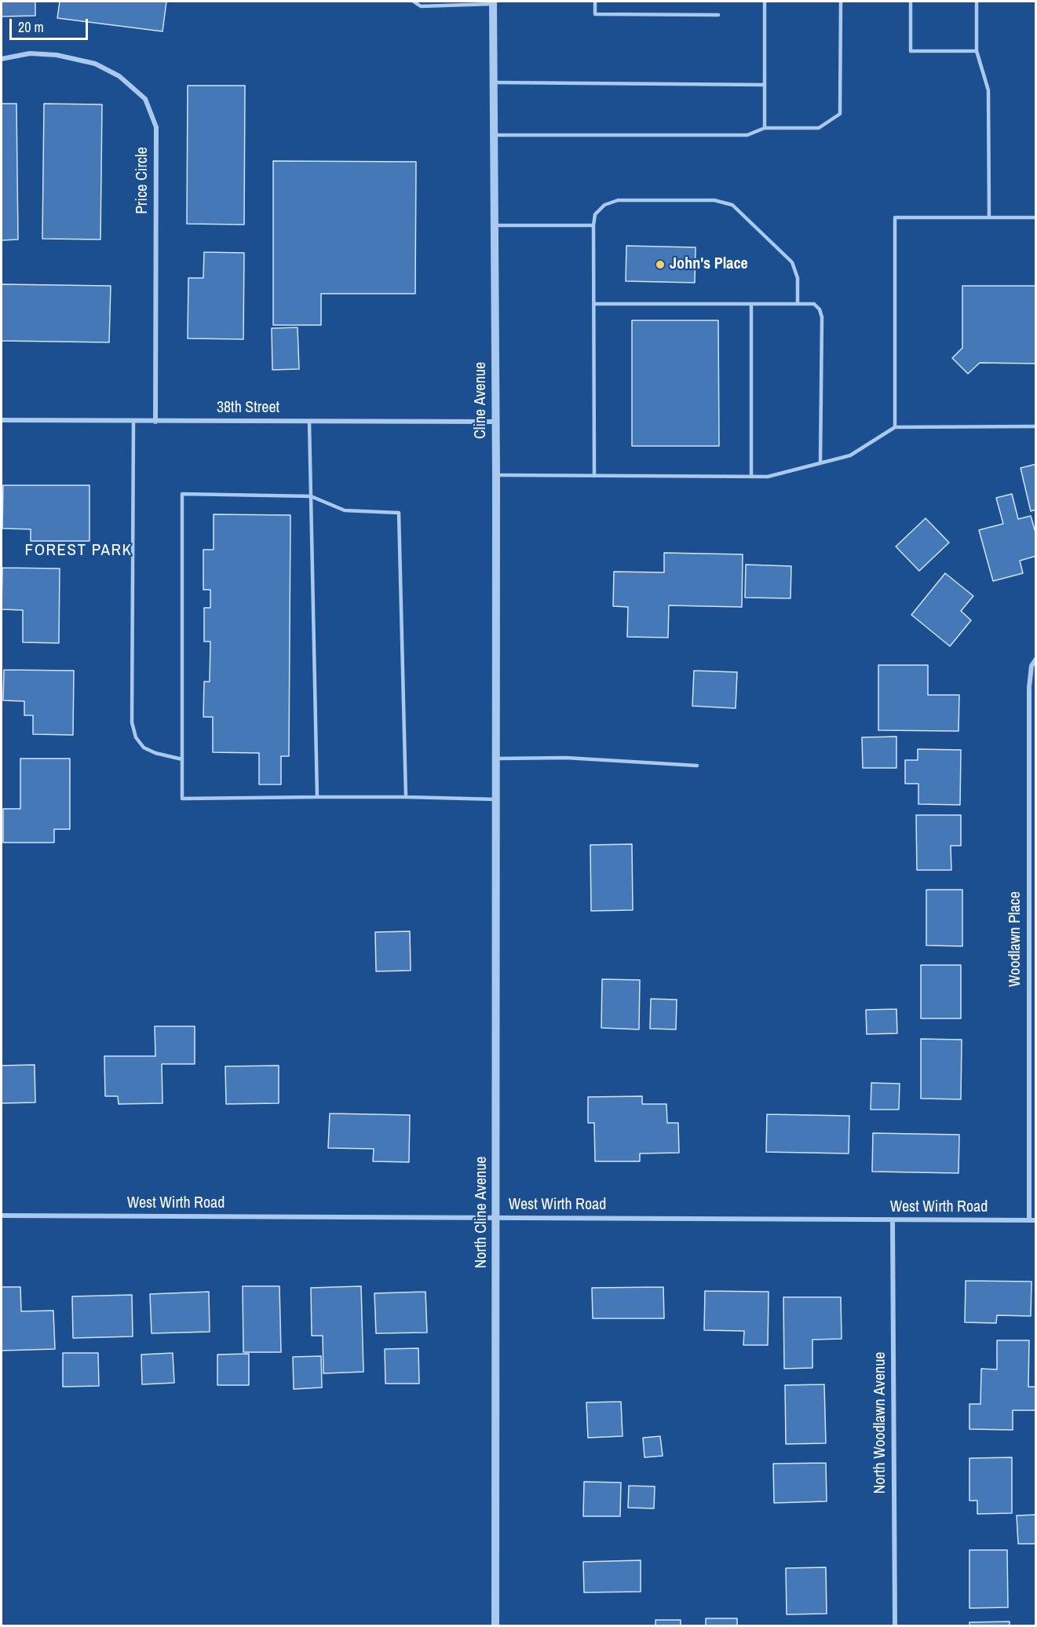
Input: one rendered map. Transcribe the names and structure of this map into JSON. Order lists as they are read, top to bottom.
{
  "streets": {
    "street": [
      "Price Circle",
      "Cline Avenue",
      "38th Street",
      "Woodlawn Place",
      "West Wirth Road",
      "North Cline Avenue",
      "North Woodlawn Avenue"
    ]
  },
  "crossings": [
    ["Price Circle", "38th Street"],
    ["Cline Avenue", "38th Street"],
    ["Cline Avenue", "North Cline Avenue"],
    ["Woodlawn Place", "West Wirth Road"],
    ["West Wirth Road", "North Cline Avenue"],
    ["West Wirth Road", "North Woodlawn Avenue"]
  ],
  "districts": ["FOREST PARK"],
  "places": ["John's Place"],
  "scale_bar": "20 m"
}
